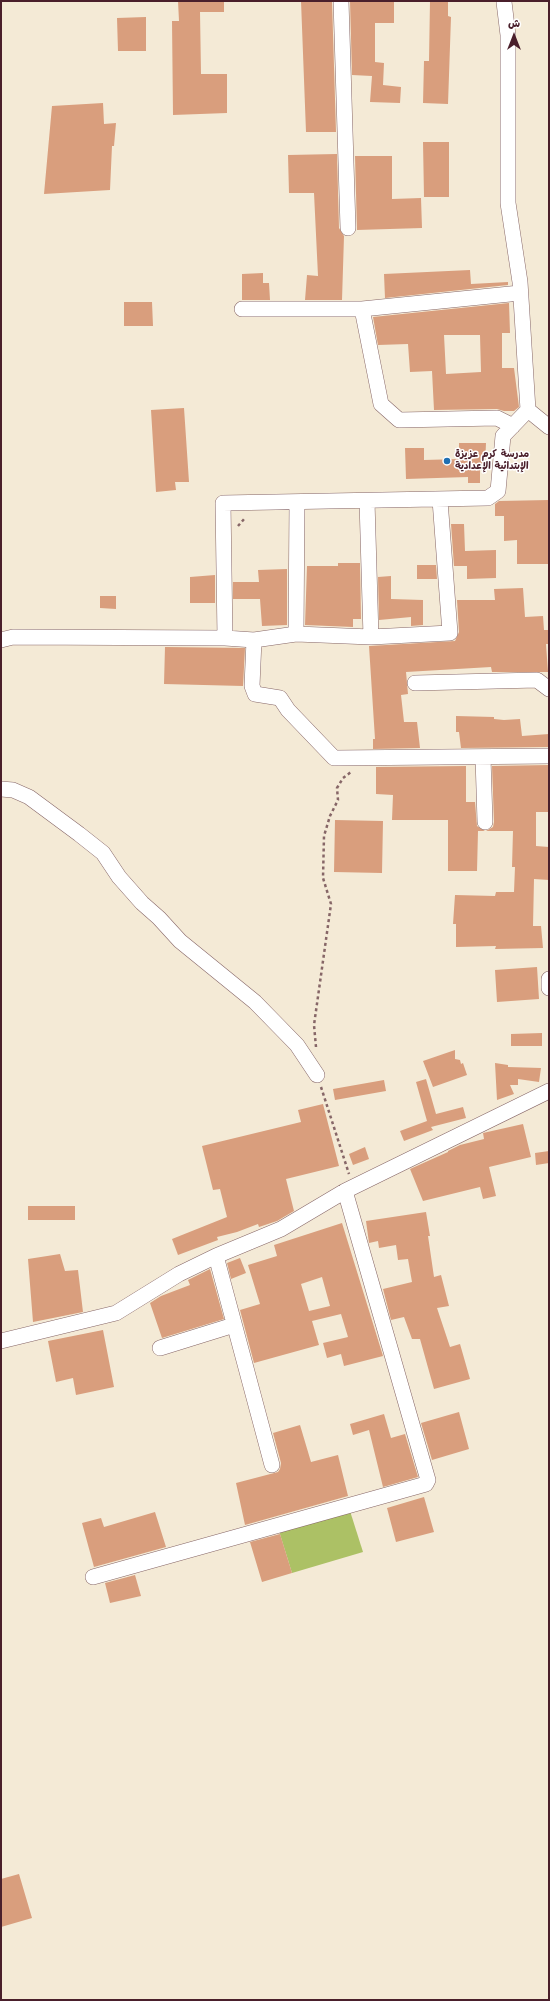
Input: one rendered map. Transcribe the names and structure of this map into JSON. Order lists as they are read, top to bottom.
{
  "places": ["مدرسة كرم عزيزة الإبتدائية الإعدادية"],
  "north": "top"
}
